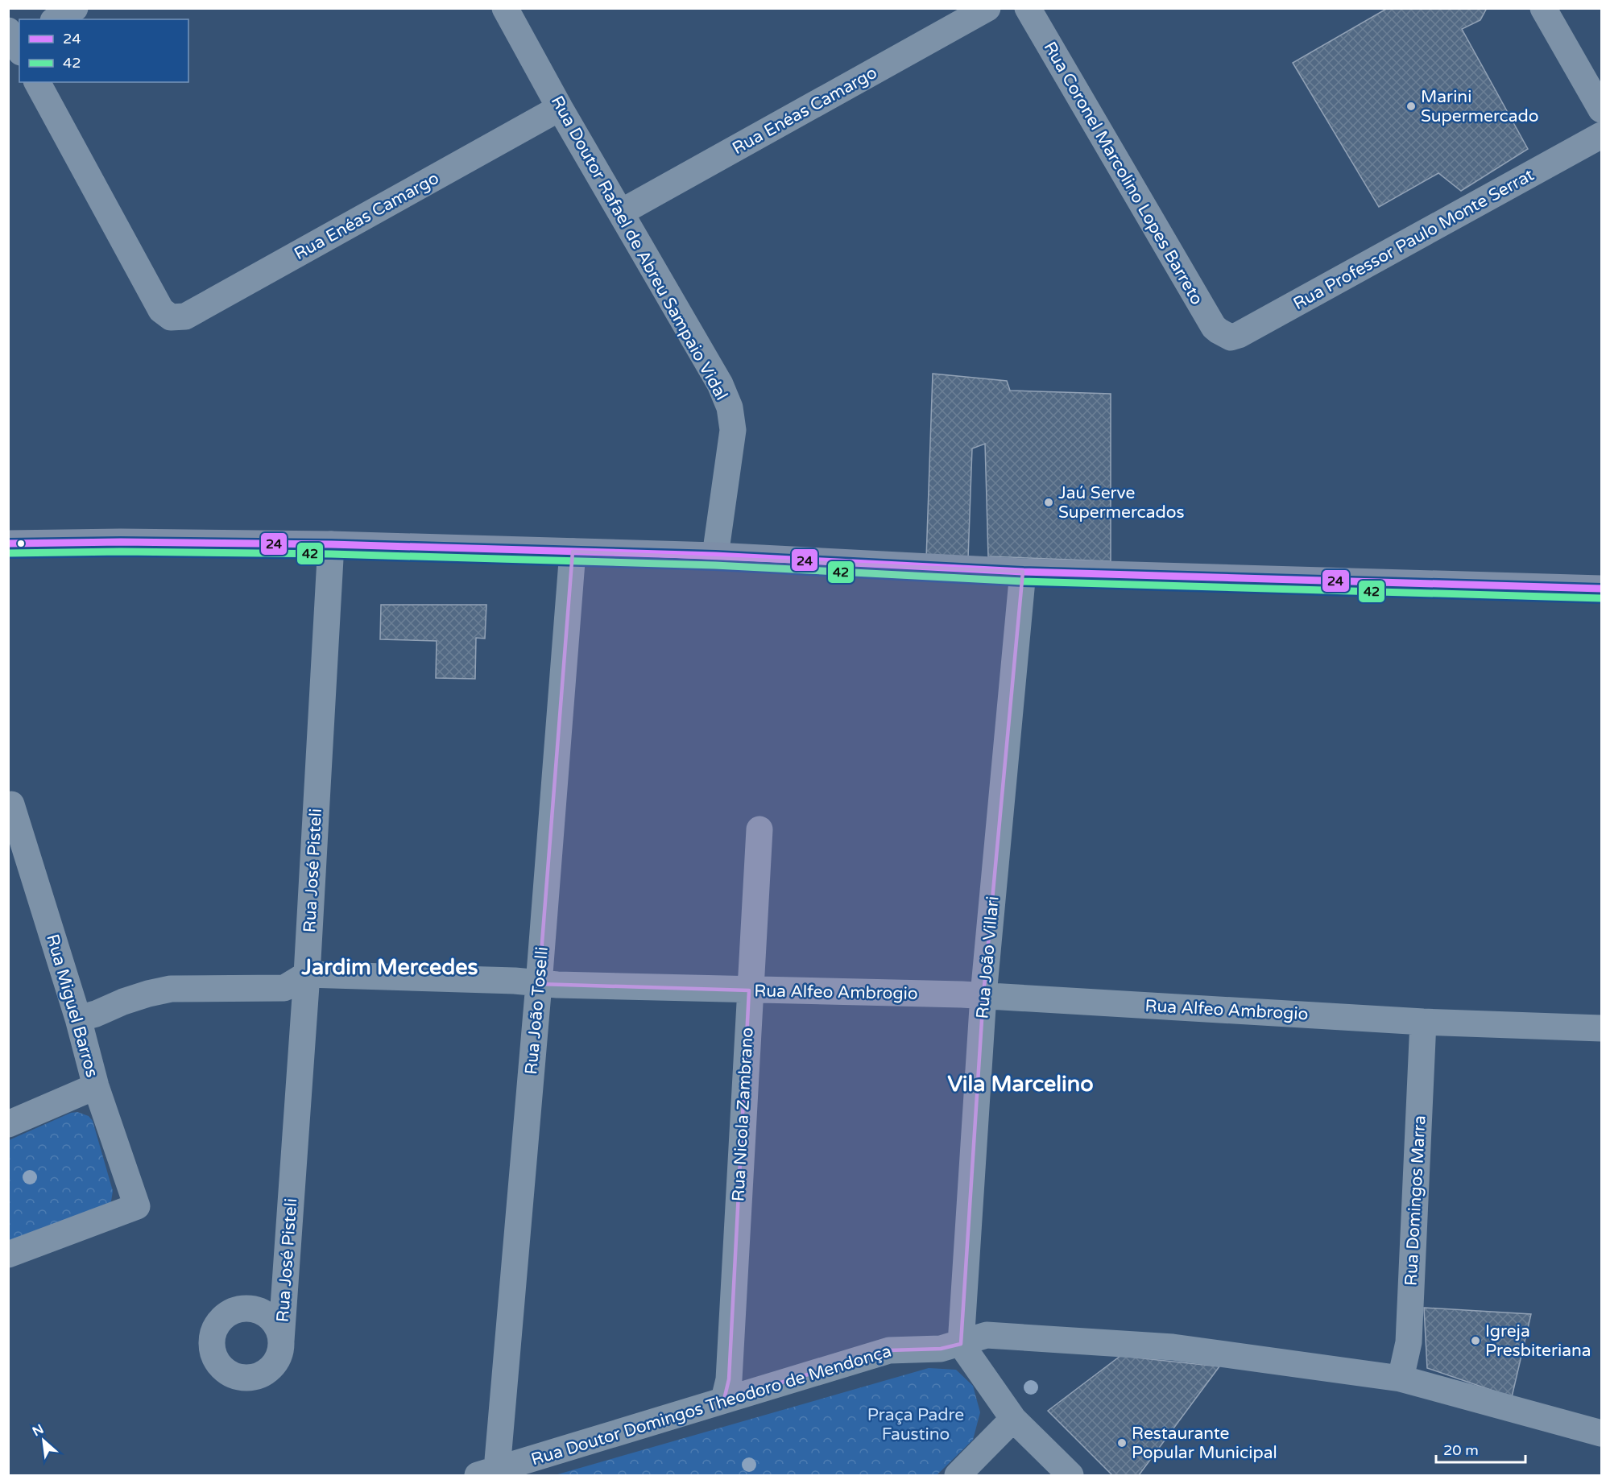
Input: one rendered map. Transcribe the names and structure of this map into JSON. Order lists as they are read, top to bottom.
{
  "streets": {
    "street": [
      "Rua Enéas Camargo",
      "Rua Coronel Marcolino Lopes Barreto",
      "Rua Professor Paulo Monte Serrat",
      "Rua Doutor Rafael de Abreu Sampaio Vidal",
      "Rua José Pisteli",
      "Rua João Villari",
      "Rua Alfeo Ambrogio",
      "Rua Miguel Barros",
      "Rua João Toselli",
      "Rua Nicola Zambrano",
      "Rua Domingos Marra",
      "Rua Doutor Domingos Theodoro de Mendonça"
    ]
  },
  "crossings": [
    ["Rua Enéas Camargo", "Rua Doutor Rafael de Abreu Sampaio Vidal"],
    ["Rua Coronel Marcolino Lopes Barreto", "Rua Professor Paulo Monte Serrat"],
    ["Rua José Pisteli", "Rua Alfeo Ambrogio"],
    ["Rua João Villari", "Rua Alfeo Ambrogio"],
    ["Rua João Villari", "Rua Doutor Domingos Theodoro de Mendonça"],
    ["Rua Alfeo Ambrogio", "Rua João Toselli"],
    ["Rua Alfeo Ambrogio", "Rua Nicola Zambrano"],
    ["Rua Alfeo Ambrogio", "Rua Domingos Marra"],
    ["Rua João Toselli", "Rua Doutor Domingos Theodoro de Mendonça"],
    ["Rua Nicola Zambrano", "Rua Doutor Domingos Theodoro de Mendonça"],
    ["Rua Domingos Marra", "Rua Doutor Domingos Theodoro de Mendonça"]
  ],
  "districts": ["Jardim Mercedes", "Vila Marcelino"],
  "parks": ["Praça Padre Faustino"],
  "places": [
    "Marini Supermercado",
    "Jaú Serve Supermercados",
    "Igreja Presbiteriana",
    "Restaurante Popular Municipal"
  ],
  "lines": ["transit line 24", "transit line 42"],
  "legend": ["24", "42"],
  "scale_bar": "20 m",
  "north": "top left"
}
